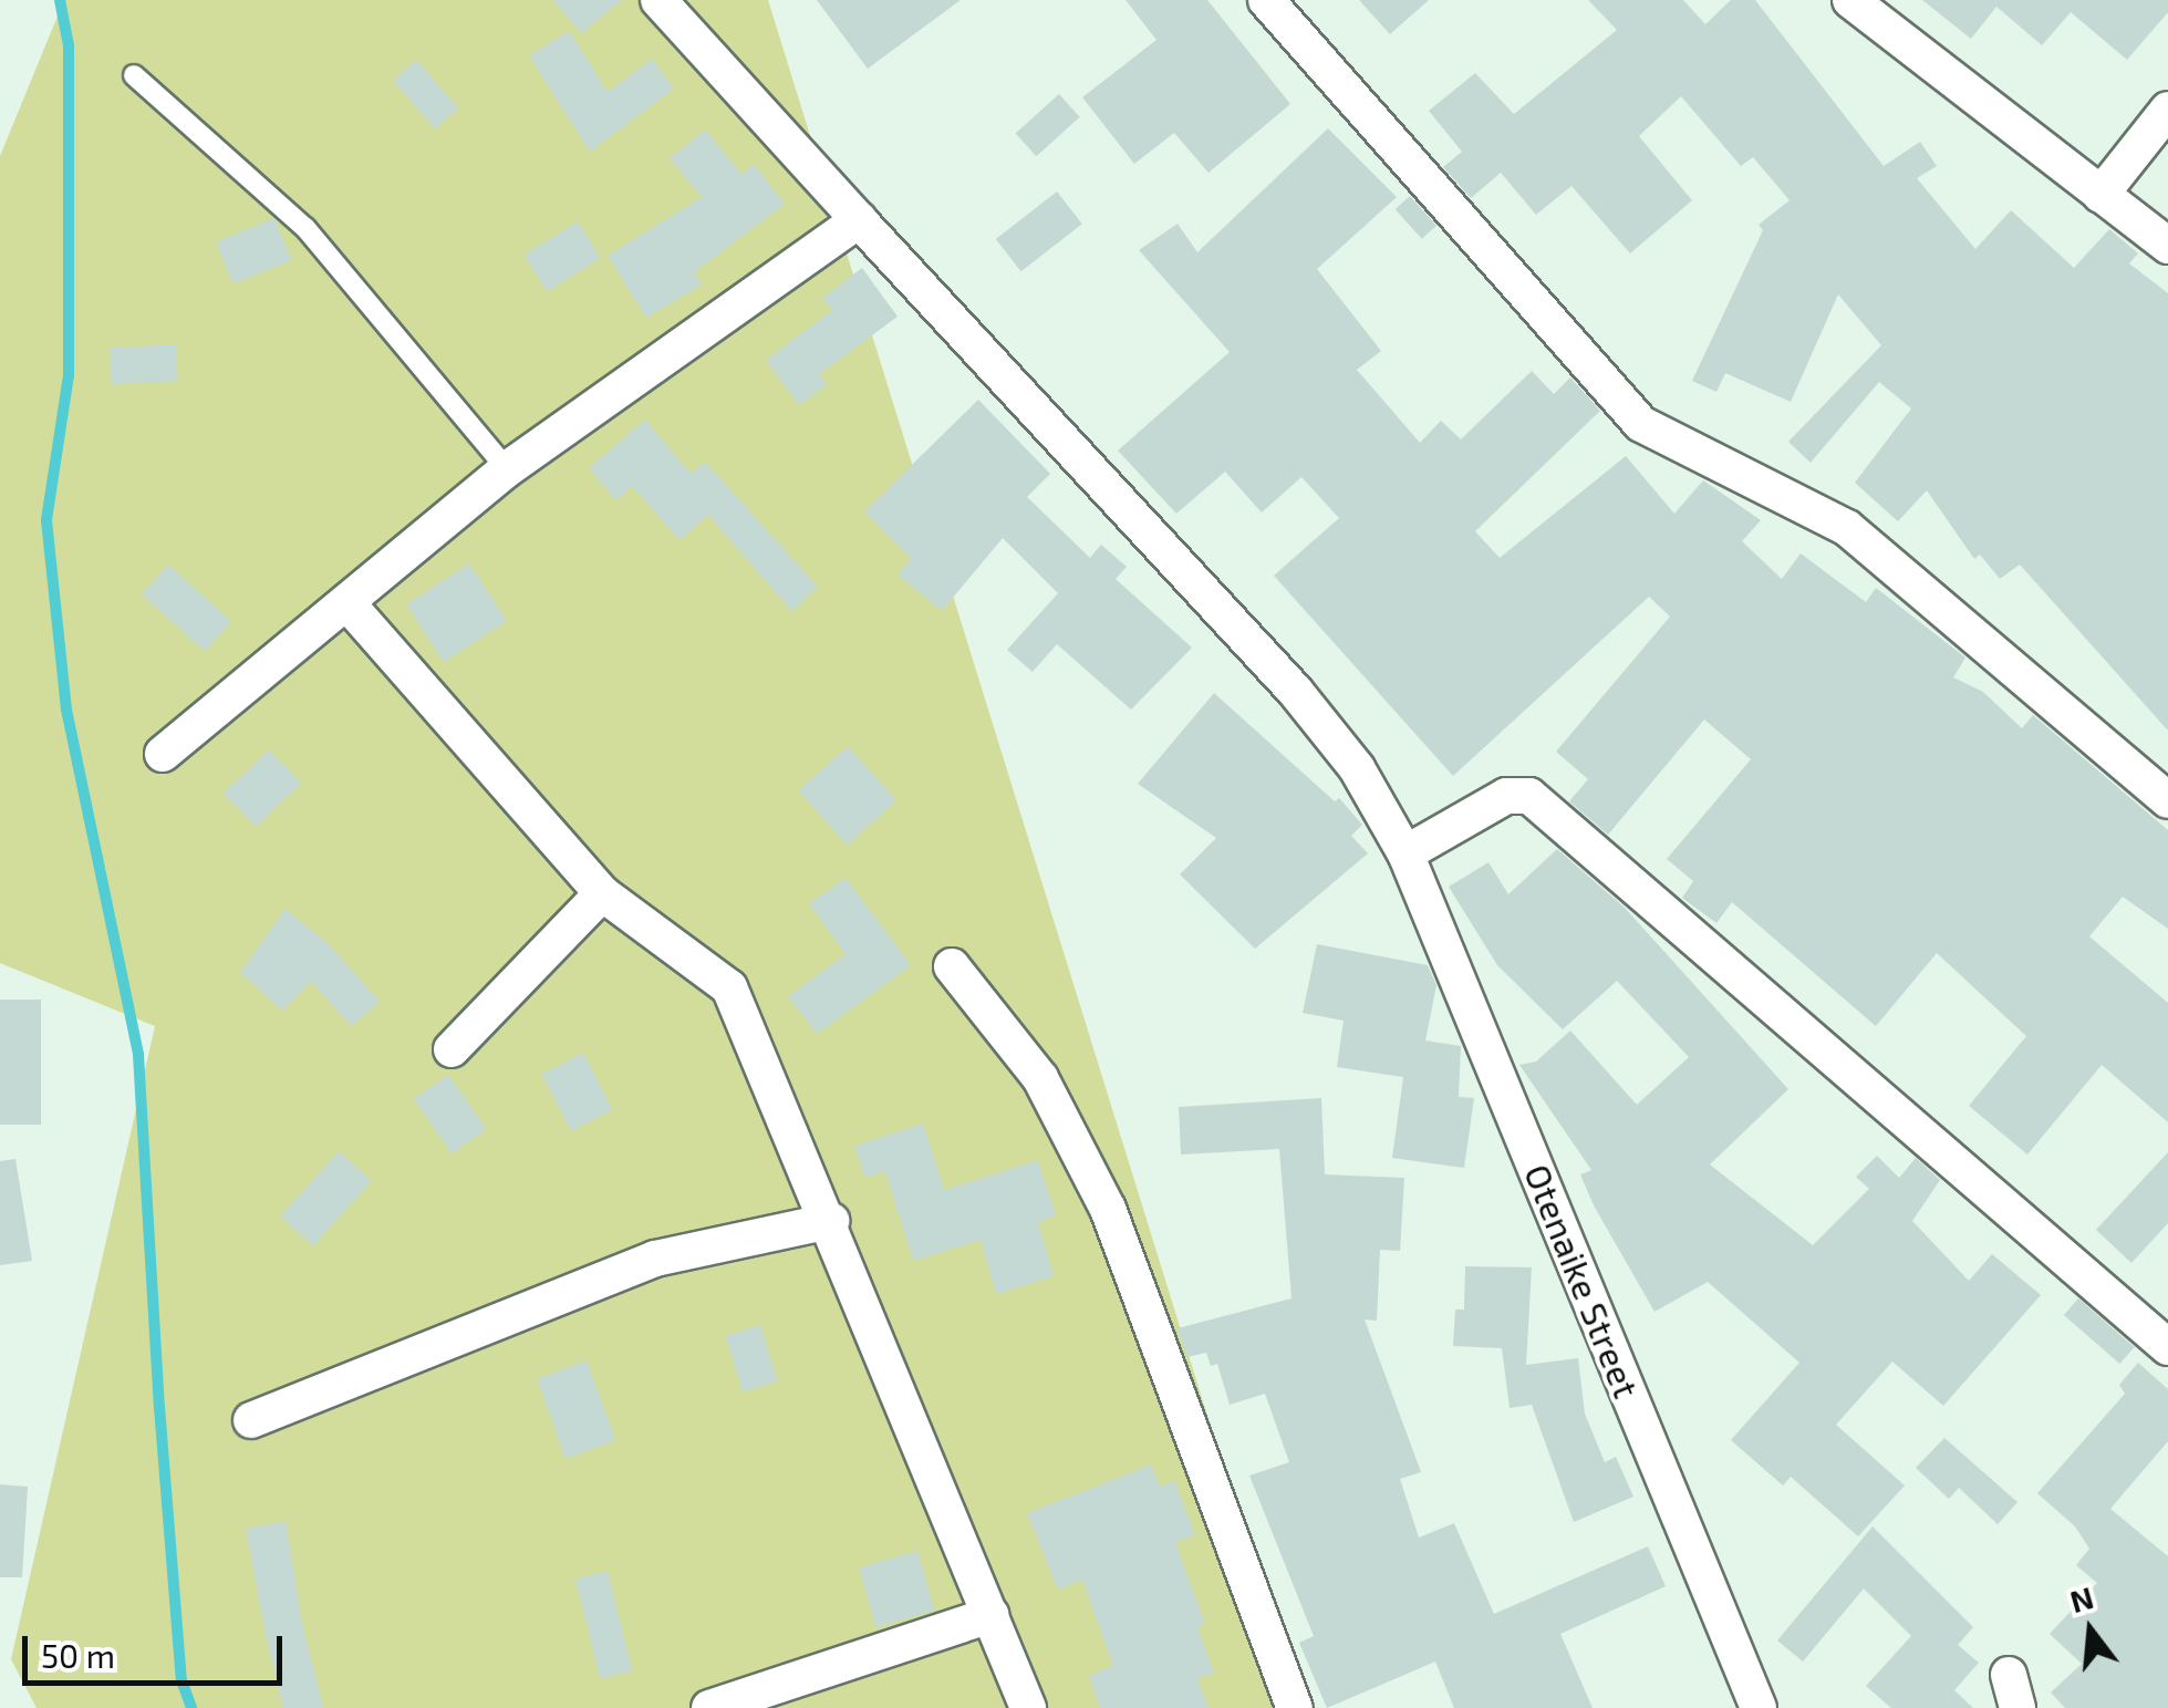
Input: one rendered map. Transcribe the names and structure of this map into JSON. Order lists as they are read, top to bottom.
{
  "streets": {
    "street": ["Otenaike Street"]
  },
  "scale_bar": "50 m",
  "north": "top"
}
